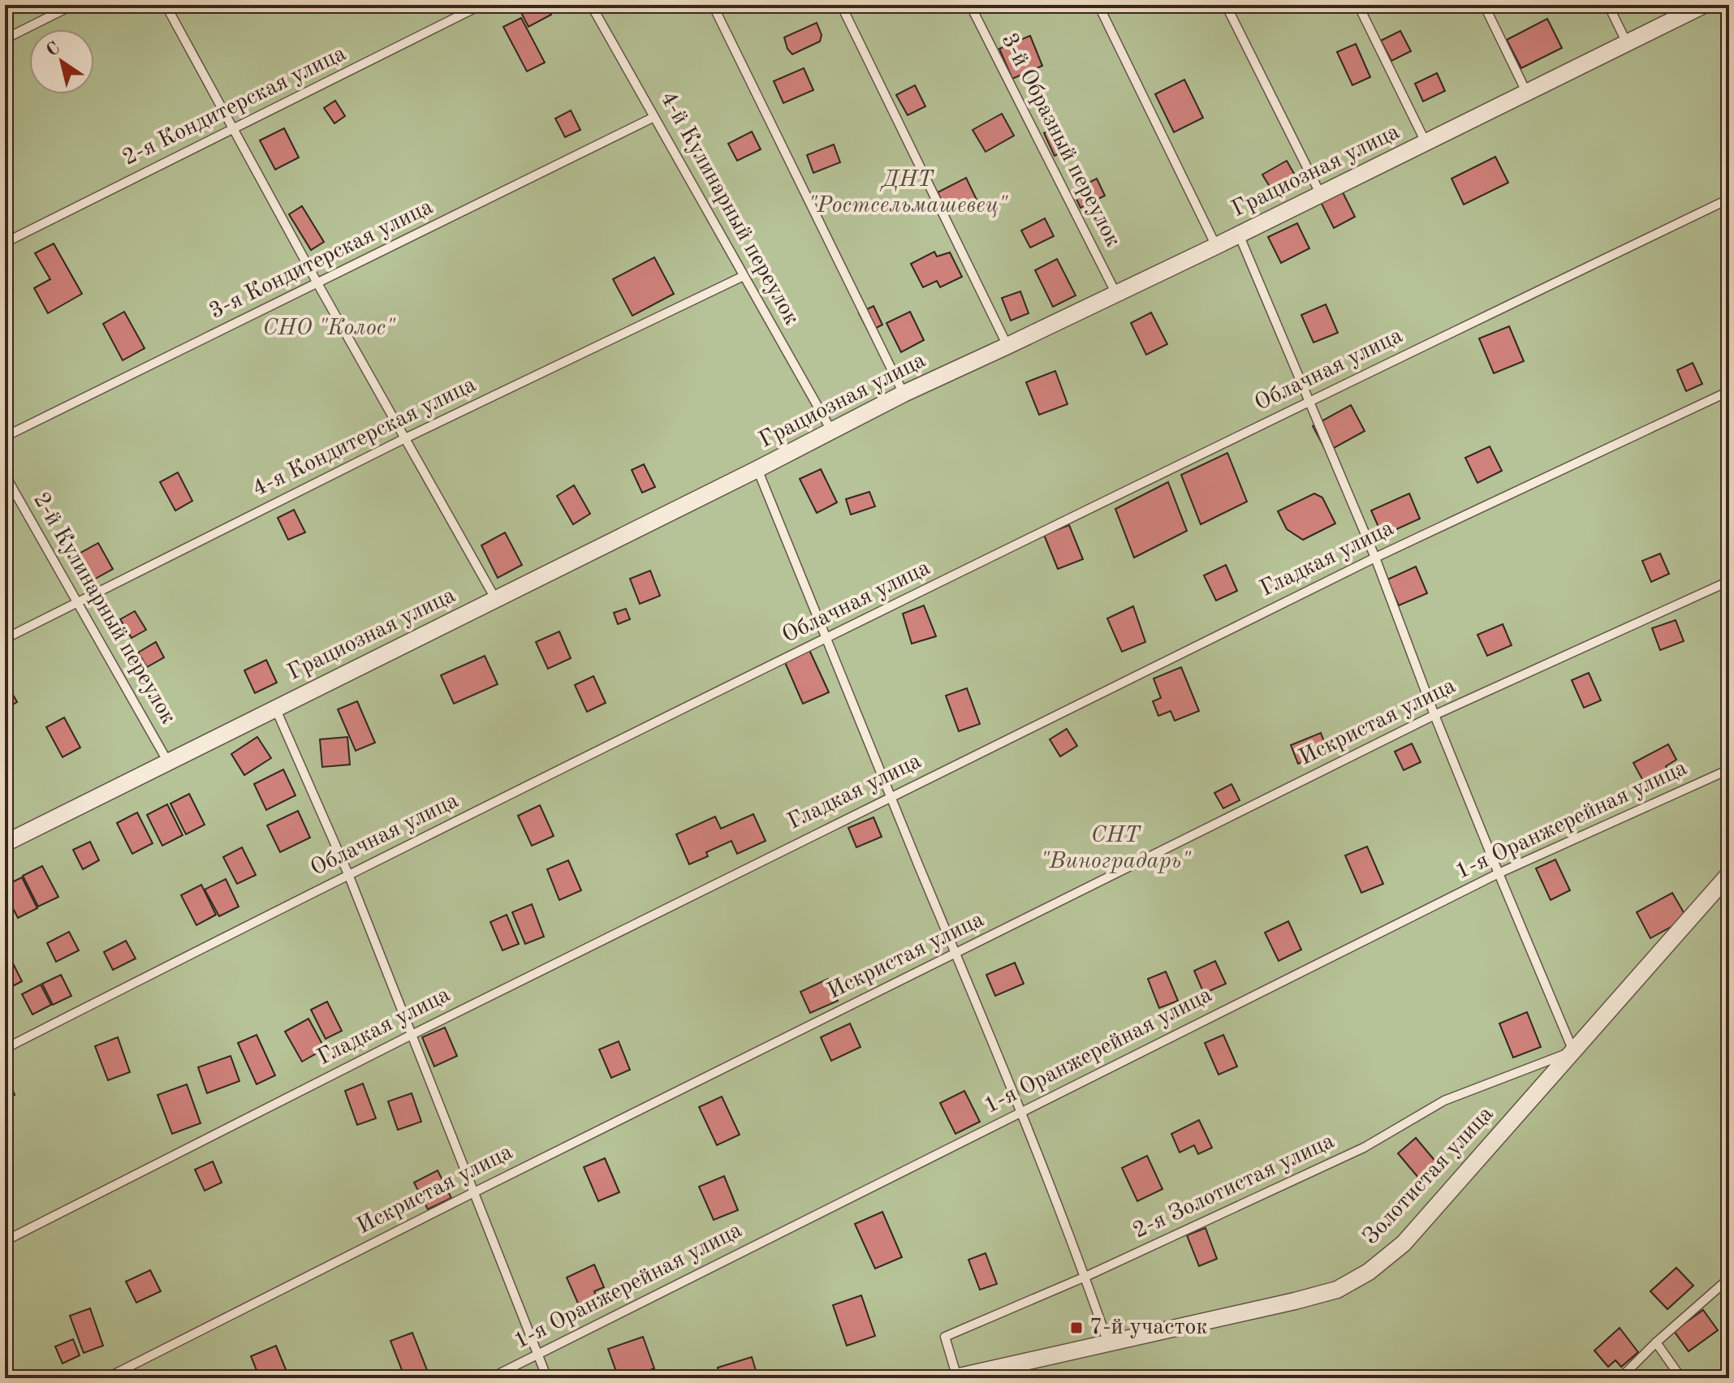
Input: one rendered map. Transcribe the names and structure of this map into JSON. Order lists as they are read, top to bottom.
{
  "streets": {
    "street": ["Грациозная улица", "Золотистая улица"],
    "lane": [
      "2-я Кондитерская улица",
      "3-й Образный переулок",
      "4-й Кулинарный переулок",
      "3-я Кондитерская улица",
      "Облачная улица",
      "4-я Кондитерская улица",
      "Гладкая улица",
      "2-й Кулинарный переулок",
      "Искристая улица",
      "1-я Оранжерейная улица",
      "2-я Золотистая улица"
    ]
  },
  "crossings": [
    ["3-й Образный переулок", "Грациозная улица"],
    ["Грациозная улица", "4-й Кулинарный переулок"],
    ["Грациозная улица", "2-й Кулинарный переулок"],
    ["4-й Кулинарный переулок", "3-я Кондитерская улица"],
    ["4-й Кулинарный переулок", "4-я Кондитерская улица"],
    ["4-я Кондитерская улица", "2-й Кулинарный переулок"],
    ["Золотистая улица", "2-я Золотистая улица"]
  ],
  "parks": ["ДНТ \"Ростсельмашевец\"", "СНО \"Колос\"", "СНТ \"Виноградарь\""],
  "places": {
    "transit": ["7-й участок"]
  },
  "north": "top left"
}
